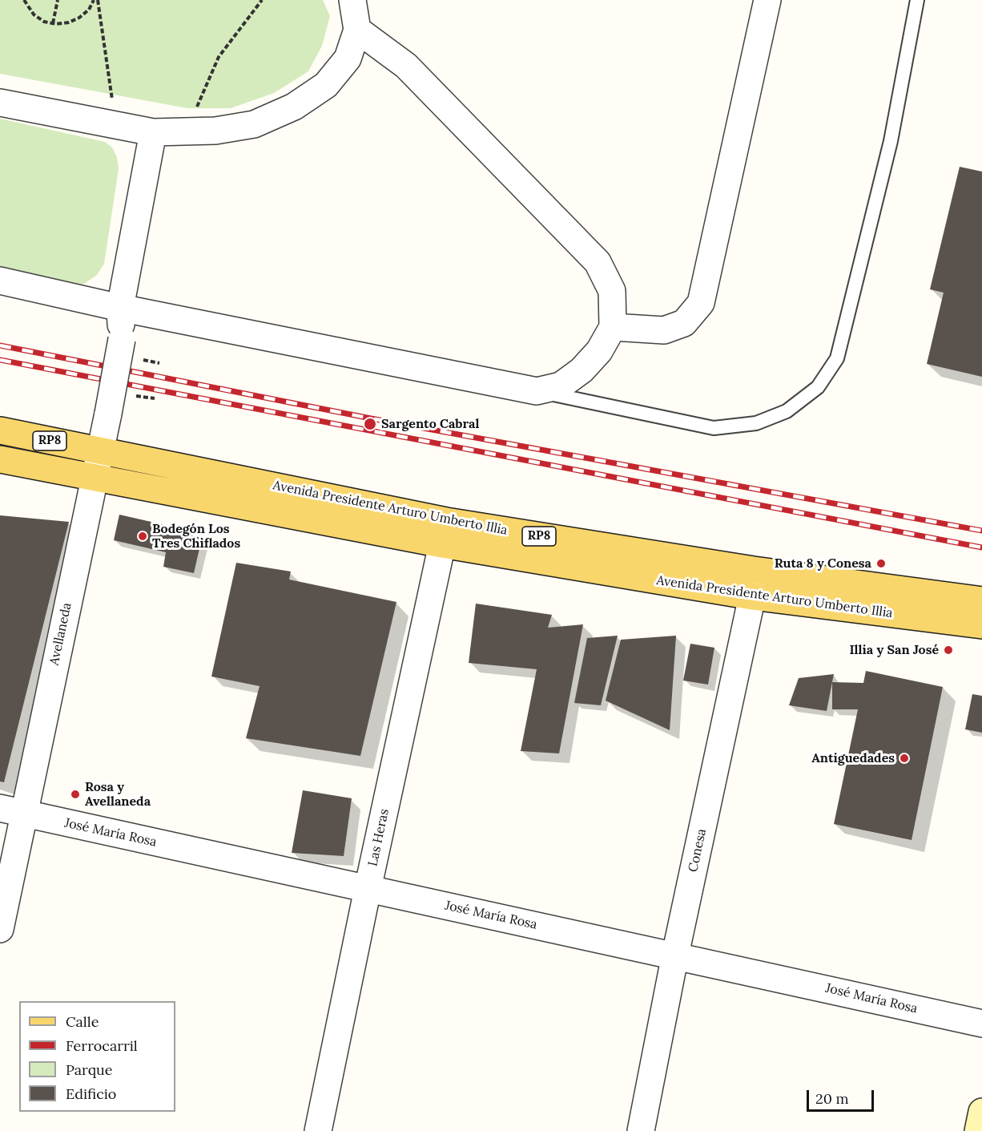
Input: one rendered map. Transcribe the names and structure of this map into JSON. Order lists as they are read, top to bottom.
{
  "streets": {
    "main road": ["RP8", "Avenida Presidente Arturo Umberto Illia"],
    "street": [
      "Avellaneda",
      "José María Rosa",
      "Las Heras",
      "Conesa"
    ]
  },
  "crossings": [
    ["Avenida Presidente Arturo Umberto Illia", "Avellaneda"],
    ["Avenida Presidente Arturo Umberto Illia", "Las Heras"],
    ["Avenida Presidente Arturo Umberto Illia", "Conesa"],
    ["Avellaneda", "José María Rosa"],
    ["José María Rosa", "Las Heras"],
    ["José María Rosa", "Conesa"]
  ],
  "places": [
    "Sargento Cabral",
    "Bodegón Los Tres Chiflados",
    "Ruta 8 y Conesa",
    "Illia y San José",
    "Antiguedades",
    "Rosa y Avellaneda"
  ],
  "legend": [
    "Calle",
    "Ferrocarril",
    "Parque",
    "Edificio"
  ],
  "scale_bar": "20 m"
}
